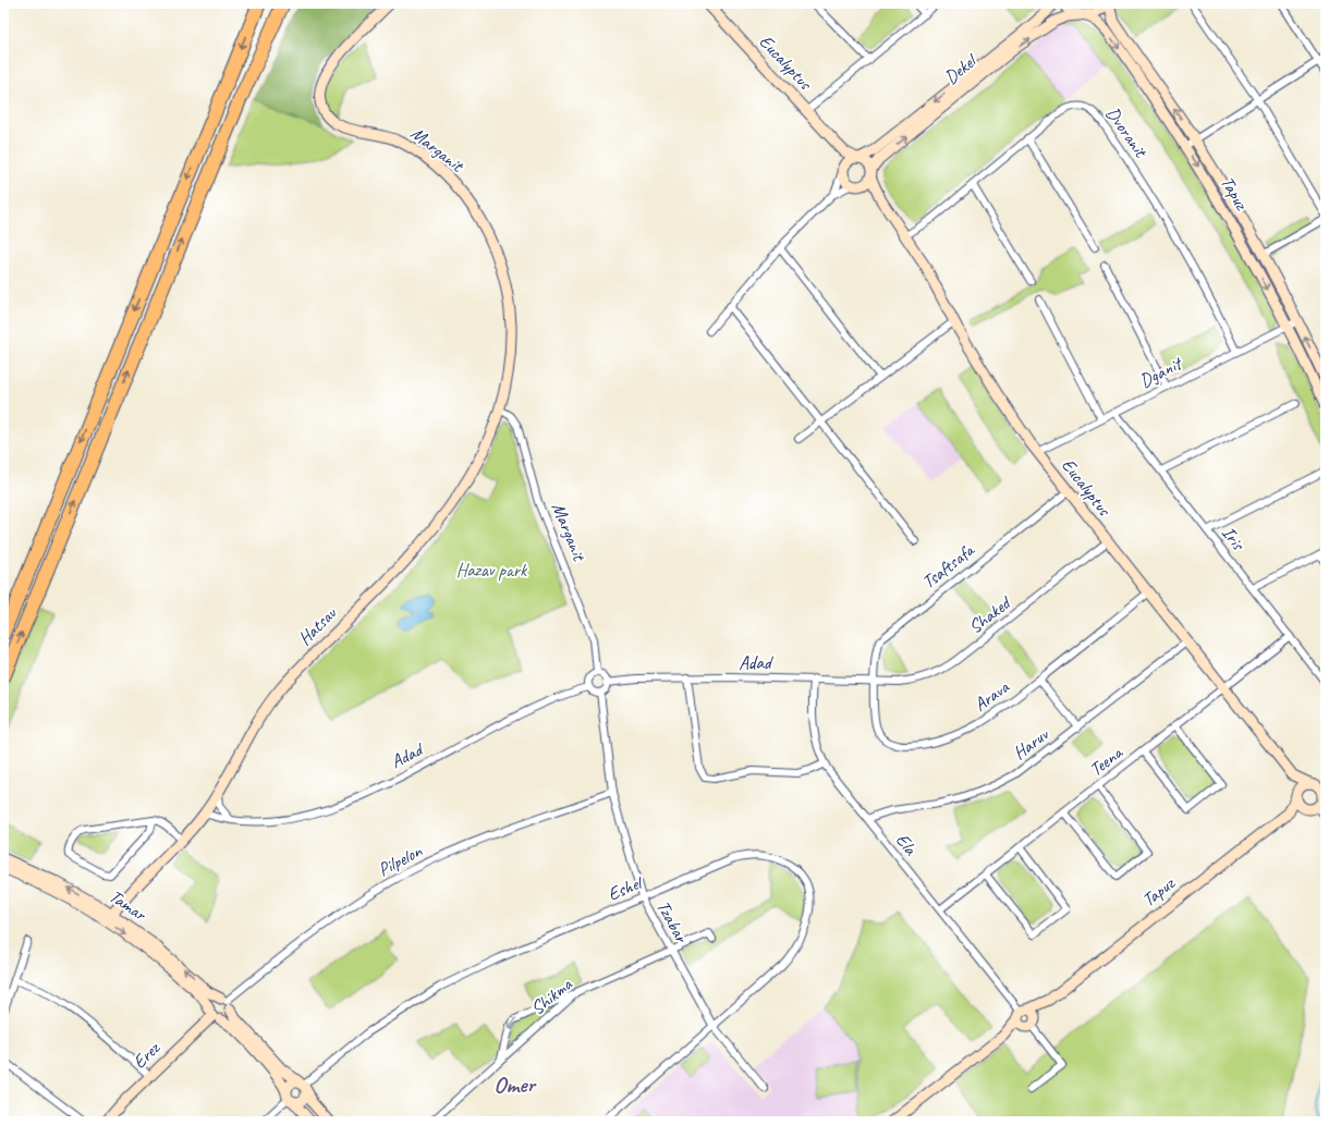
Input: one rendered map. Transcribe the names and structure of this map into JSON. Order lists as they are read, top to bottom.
{
  "streets": {
    "street": [
      "Eucalyptus",
      "Dekel",
      "Dvoranit",
      "Marganit",
      "Tapuz",
      "Dganit",
      "Iris",
      "Tsaftsafa",
      "Shaked",
      "Hatsav",
      "Adad",
      "Arava",
      "Haruv",
      "Teena",
      "Ela",
      "Pilpelon",
      "Eshel",
      "Tamar",
      "Tzabar",
      "Shikma",
      "Erez"
    ]
  },
  "crossings": [
    ["Eucalyptus", "Dekel"],
    ["Eucalyptus", "Dvoranit"],
    ["Eucalyptus", "Tapuz"],
    ["Eucalyptus", "Dganit"],
    ["Eucalyptus", "Tsaftsafa"],
    ["Eucalyptus", "Shaked"],
    ["Eucalyptus", "Arava"],
    ["Eucalyptus", "Haruv"],
    ["Eucalyptus", "Teena"],
    ["Dekel", "Tapuz"],
    ["Dvoranit", "Dganit"],
    ["Marganit", "Hatsav"],
    ["Marganit", "Adad"],
    ["Marganit", "Tzabar"],
    ["Tapuz", "Dganit"],
    ["Tapuz", "Ela"],
    ["Dganit", "Iris"],
    ["Iris", "Teena"],
    ["Tsaftsafa", "Shaked"],
    ["Tsaftsafa", "Adad"],
    ["Tsaftsafa", "Arava"],
    ["Shaked", "Adad"],
    ["Shaked", "Arava"],
    ["Hatsav", "Adad"],
    ["Hatsav", "Tamar"],
    ["Adad", "Arava"],
    ["Adad", "Ela"],
    ["Adad", "Tzabar"],
    ["Haruv", "Ela"],
    ["Teena", "Ela"],
    ["Pilpelon", "Tamar"],
    ["Pilpelon", "Tzabar"],
    ["Eshel", "Tamar"],
    ["Eshel", "Tzabar"],
    ["Tamar", "Erez"],
    ["Tzabar", "Shikma"]
  ],
  "districts": ["Omer"],
  "parks": ["Hazav park"]
}
